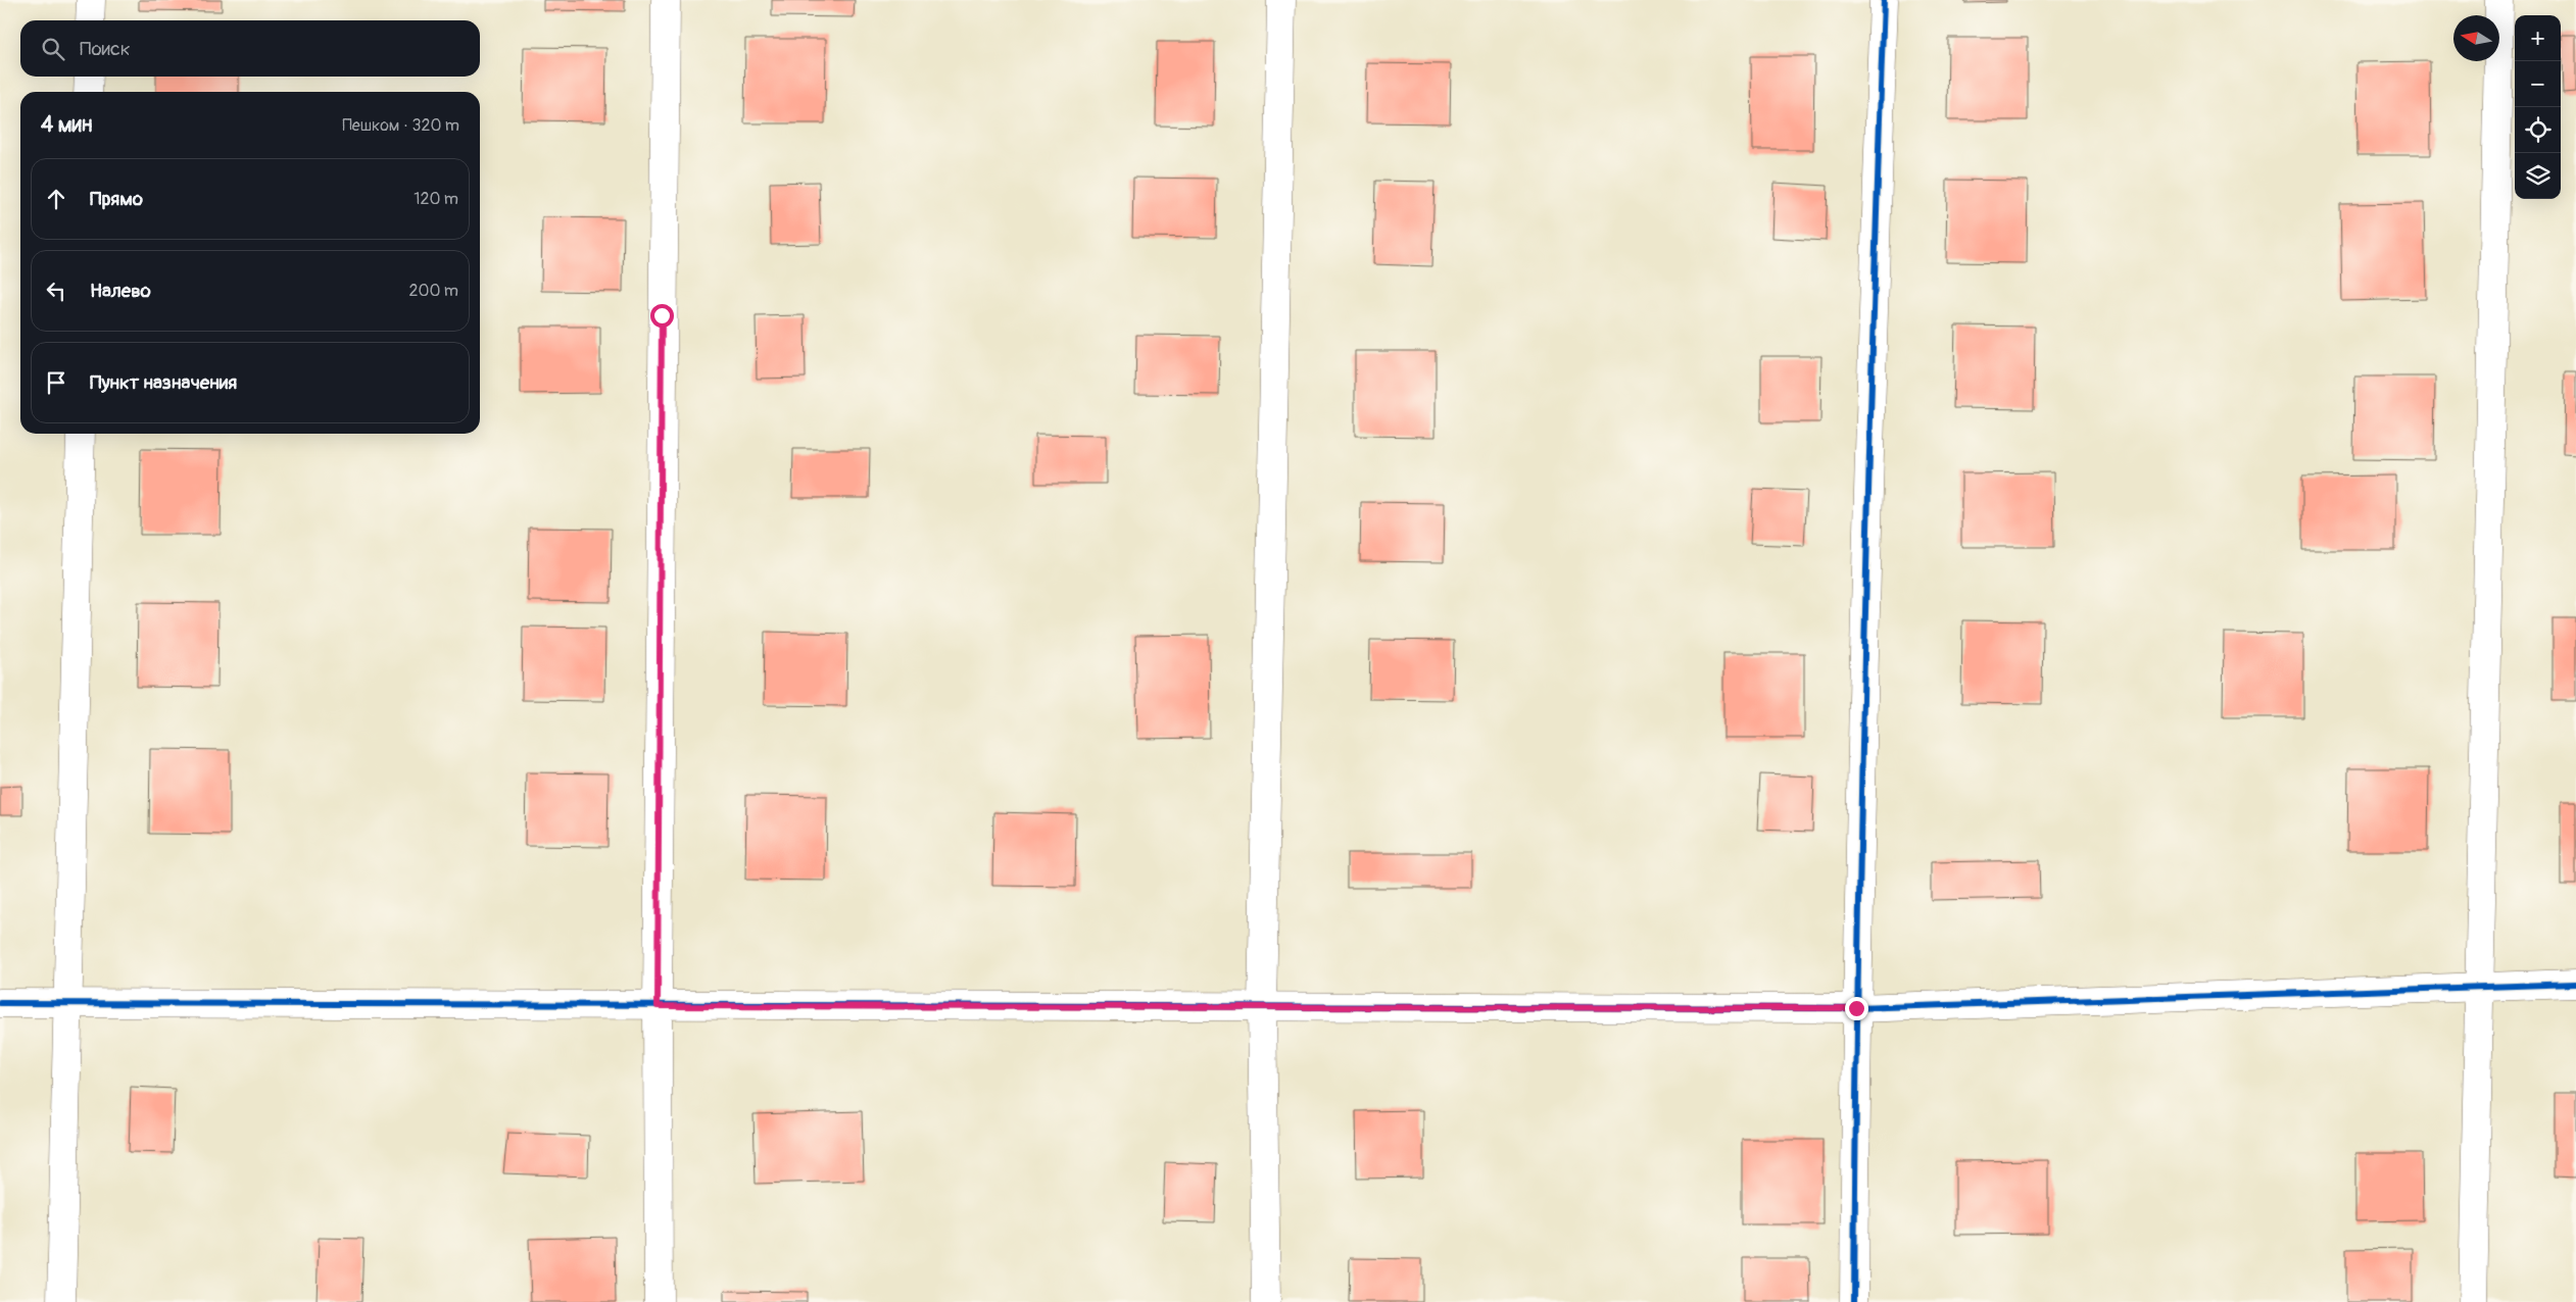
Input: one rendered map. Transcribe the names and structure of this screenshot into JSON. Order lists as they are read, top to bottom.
{
  "north": "left",
  "page": {
    "map_buttons": ["+", "−"],
    "search": "Поиск",
    "heading": ["4 мин", "Пешком · 320 m"],
    "list": [
      ["Прямо", "120 m"],
      ["Налево", "200 m"],
      "Пункт назначения"
    ]
  }
}
